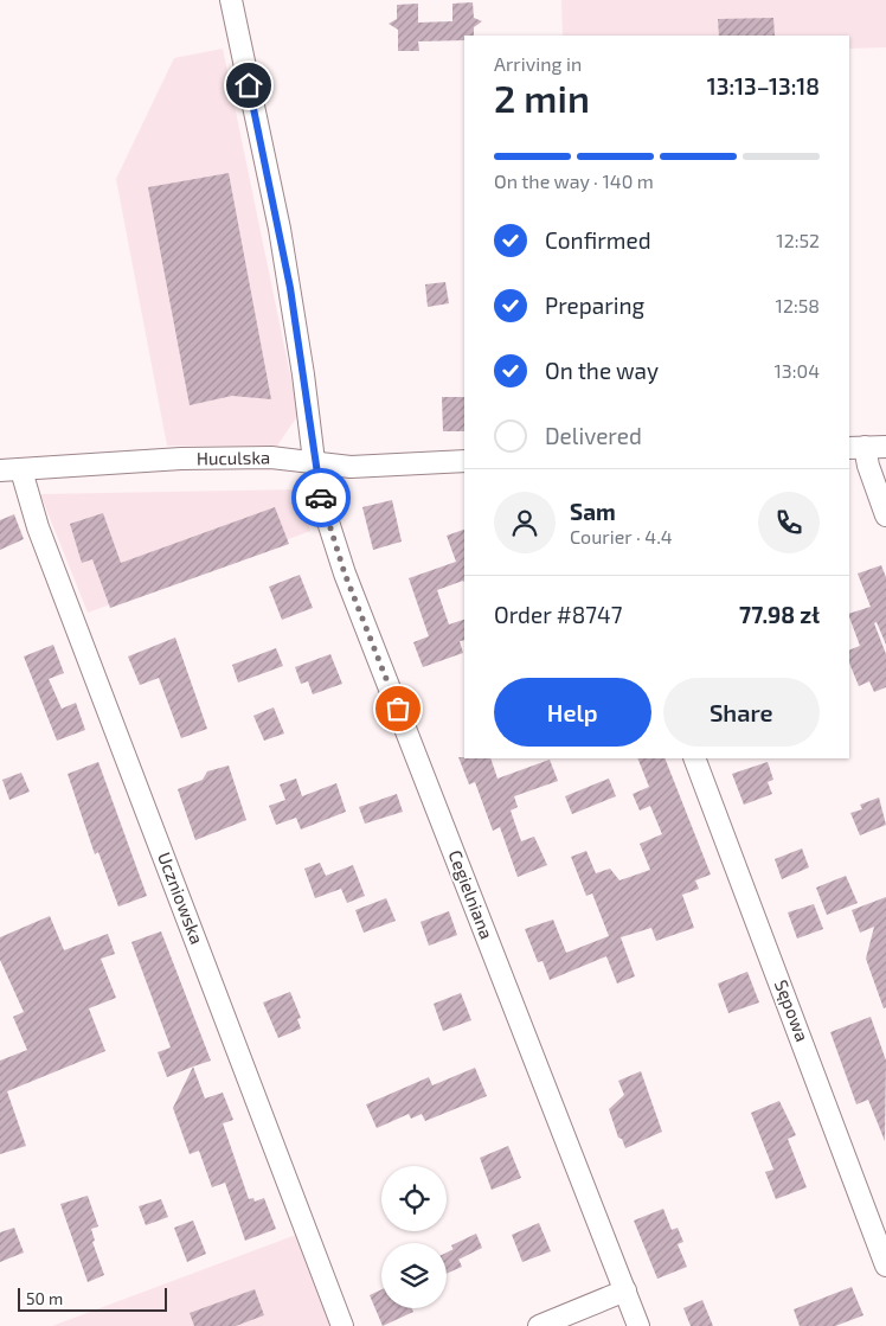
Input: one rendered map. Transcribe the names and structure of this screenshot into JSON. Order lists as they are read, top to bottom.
{
  "streets": {
    "street": [
      "Huculska",
      "Cegielniana",
      "Uczniowska",
      "Sępowa"
    ]
  },
  "crossings": [
    ["Huculska", "Cegielniana"],
    ["Huculska", "Uczniowska"]
  ],
  "scale_bar": "50 m",
  "page": {
    "heading": ["2 min", "Arriving in", "13:13–13:18"],
    "panel": [
      "Sam",
      "Courier · 4.4",
      "Order #8747",
      "77.98 zł"
    ],
    "bar": "On the way · 140 m",
    "list": [
      ["Confirmed", "12:52"],
      ["Preparing", "12:58"],
      ["On the way", "13:04"],
      "Delivered"
    ],
    "buttons": ["Help", "Share"],
    "scale": "50 m"
  }
}
